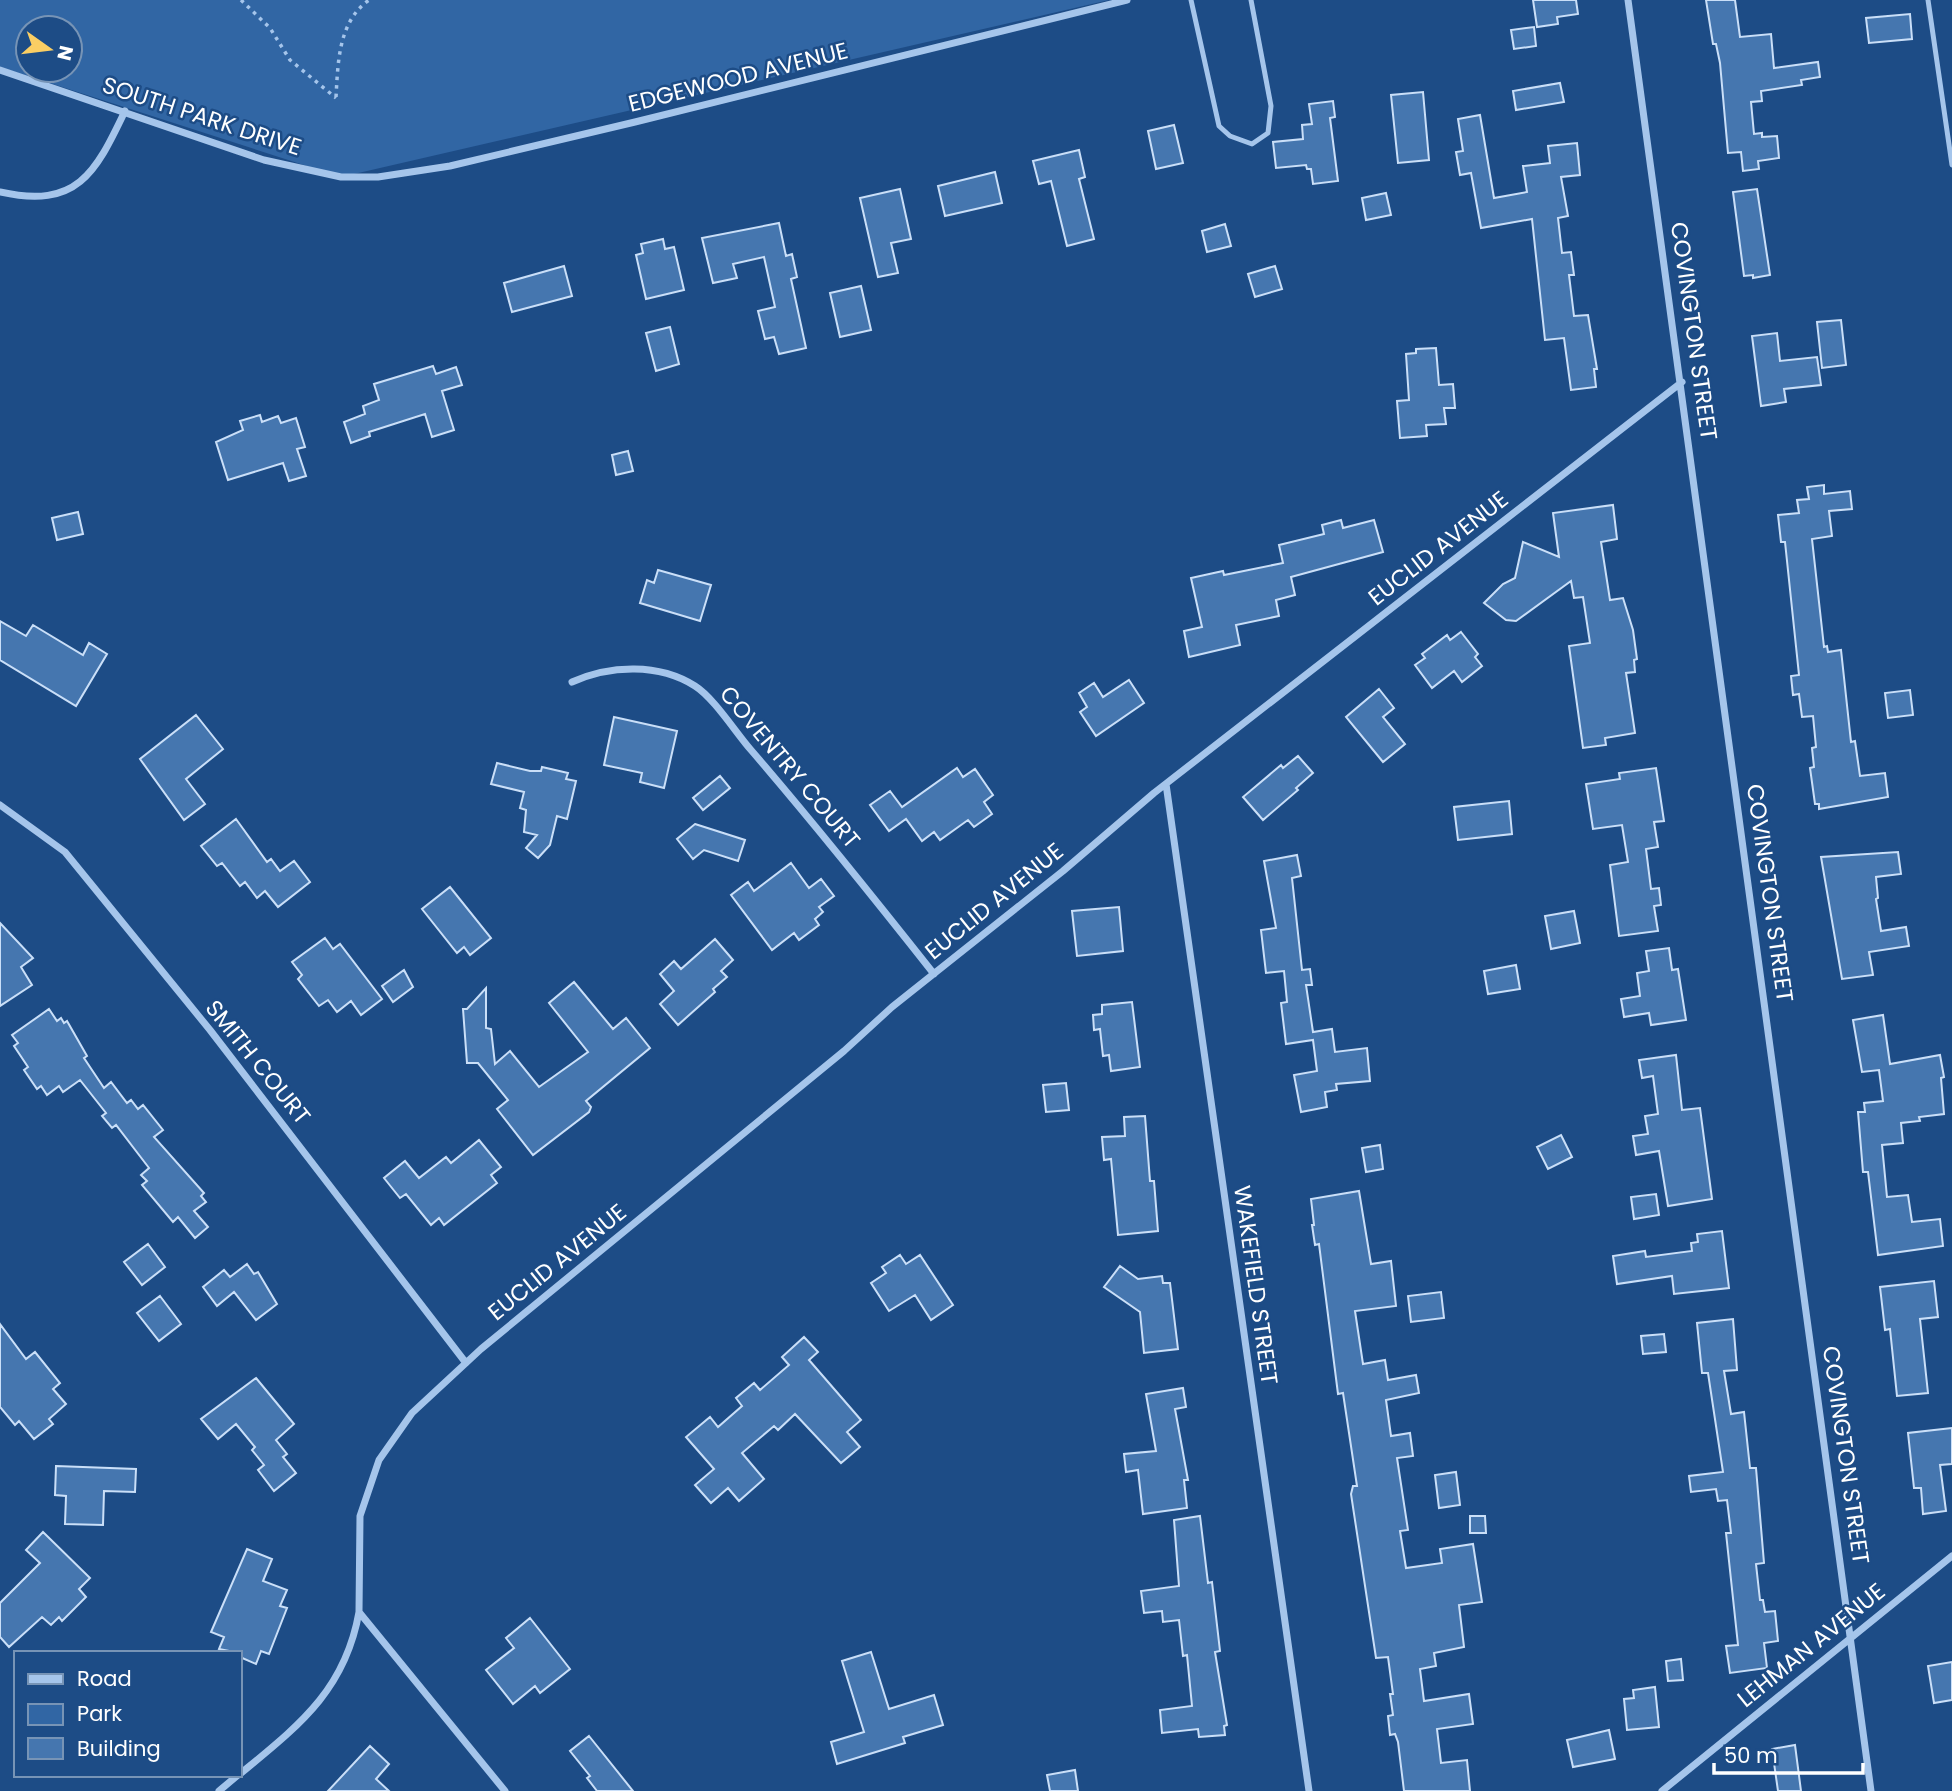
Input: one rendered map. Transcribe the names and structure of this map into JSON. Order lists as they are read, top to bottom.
{
  "streets": {
    "street": [
      "EDGEWOOD AVENUE",
      "SOUTH PARK DRIVE",
      "COVINGTON STREET",
      "EUCLID AVENUE",
      "COVENTRY COURT",
      "SMITH COURT",
      "WAKEFIELD STREET",
      "LEHMAN AVENUE"
    ]
  },
  "crossings": [
    ["EDGEWOOD AVENUE", "SOUTH PARK DRIVE"],
    ["COVINGTON STREET", "EUCLID AVENUE"],
    ["COVINGTON STREET", "LEHMAN AVENUE"],
    ["EUCLID AVENUE", "COVENTRY COURT"],
    ["EUCLID AVENUE", "SMITH COURT"],
    ["EUCLID AVENUE", "WAKEFIELD STREET"]
  ],
  "legend": ["Road", "Park", "Building"],
  "scale_bar": "50 m",
  "north": "right"
}
